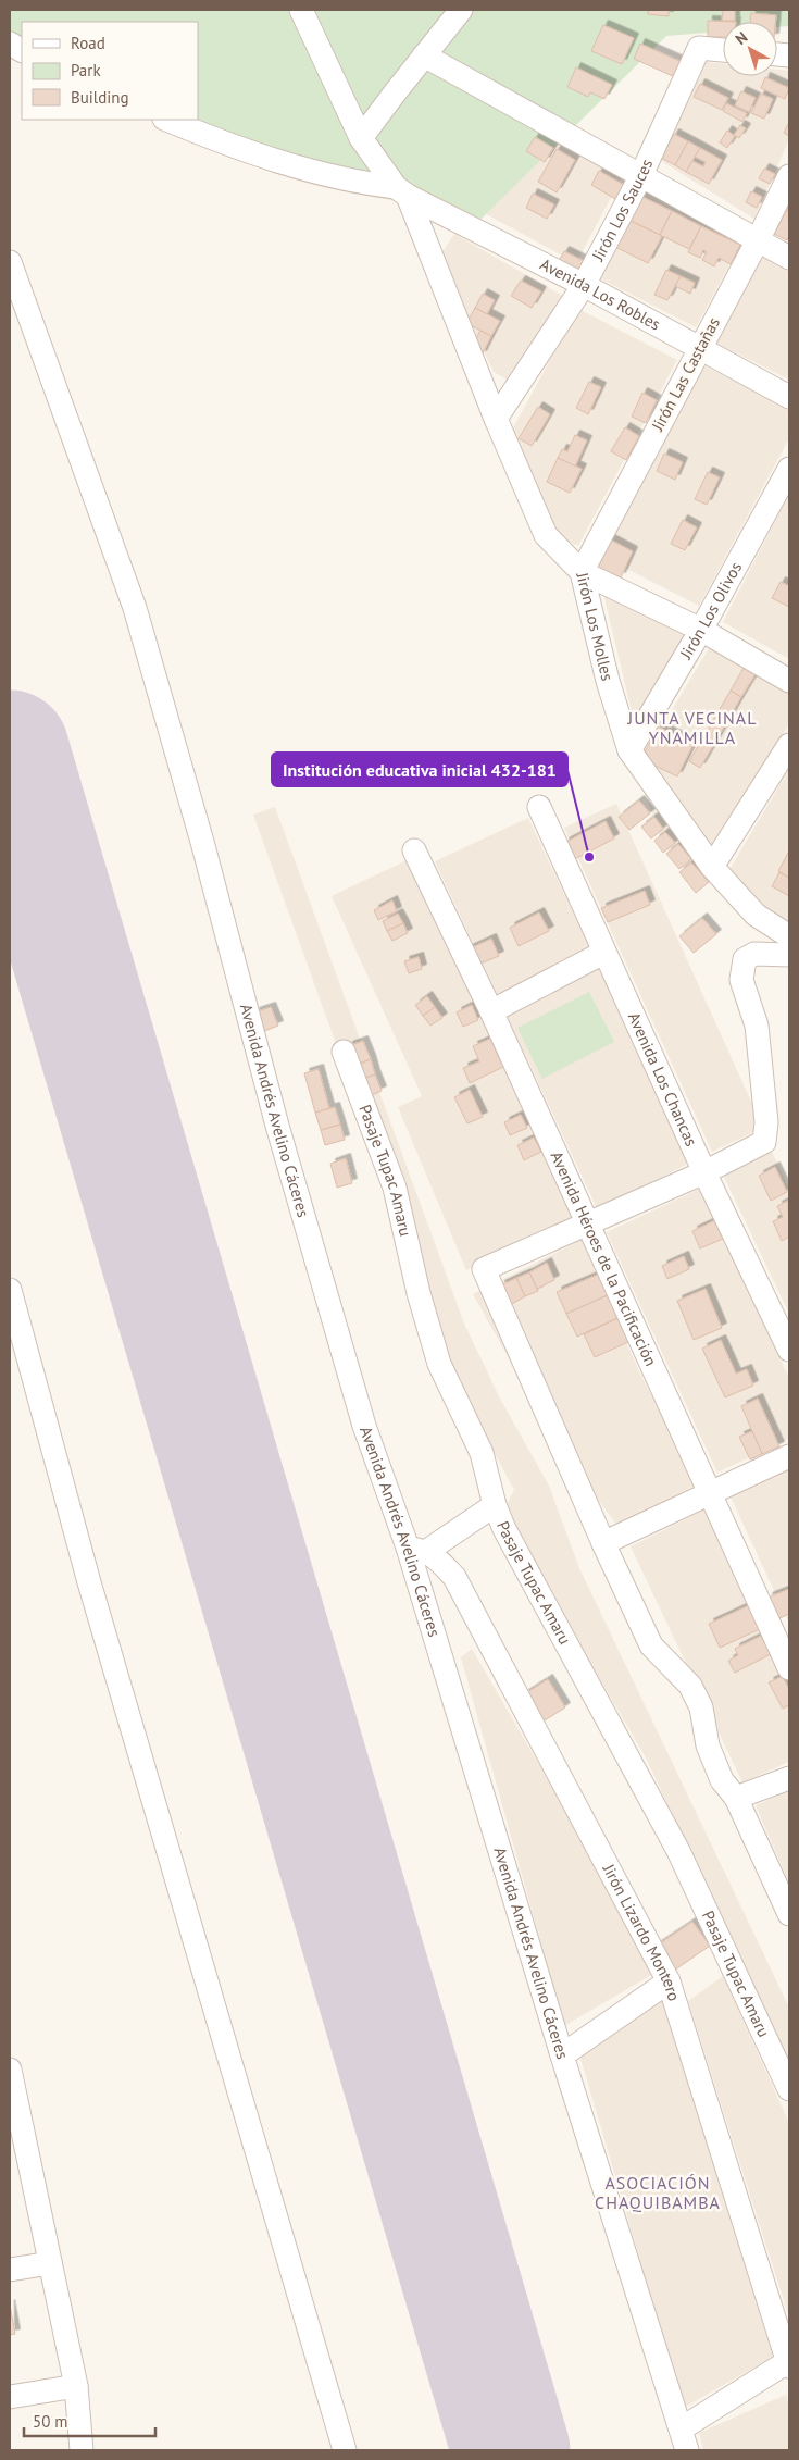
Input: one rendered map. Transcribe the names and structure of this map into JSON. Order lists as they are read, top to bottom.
{
  "streets": {
    "street": [
      "Jirón Los Sauces",
      "Avenida Los Robles",
      "Jirón Las Castañas",
      "Jirón Los Olivos",
      "Jirón Los Molles",
      "Avenida Los Chancas",
      "Avenida Andrés Avelino Cáceres",
      "Pasaje Tupac Amaru",
      "Avenida Héroes de la Pacificación",
      "Jirón Lizardo Montero"
    ]
  },
  "crossings": [
    ["Jirón Los Sauces", "Avenida Los Robles"],
    ["Jirón Los Sauces", "Jirón Los Molles"],
    ["Avenida Los Robles", "Jirón Las Castañas"],
    ["Avenida Los Robles", "Jirón Los Molles"],
    ["Jirón Las Castañas", "Jirón Los Molles"],
    ["Jirón Los Olivos", "Jirón Los Molles"],
    ["Avenida Andrés Avelino Cáceres", "Jirón Lizardo Montero"]
  ],
  "districts": ["JUNTA VECINAL YNAMILLA", "ASOCIACIÓN CHAQUIBAMBA"],
  "places": ["Institución educativa inicial 432-181"],
  "legend": ["Road", "Park", "Building"],
  "scale_bar": "50 m",
  "north": "top left"
}
